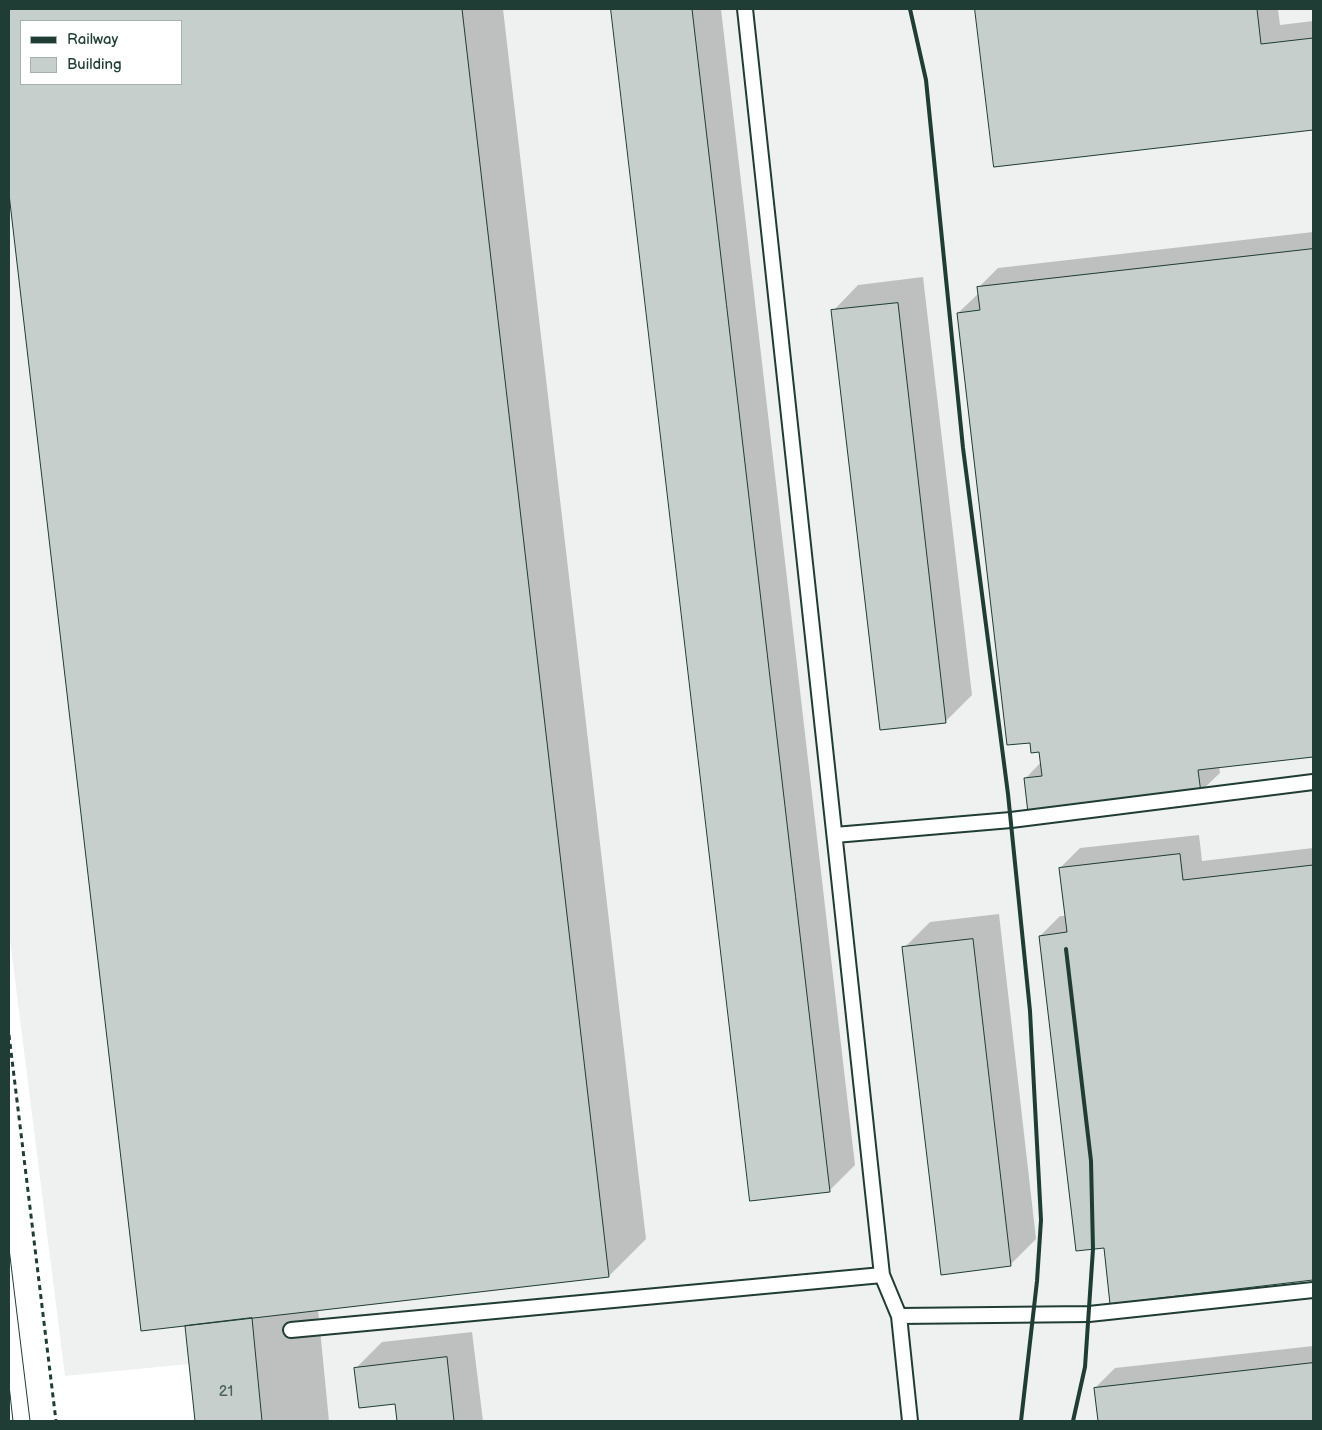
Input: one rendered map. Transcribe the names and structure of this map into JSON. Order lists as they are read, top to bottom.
{
  "house_numbers": ["21"],
  "legend": ["Railway", "Building"]
}
